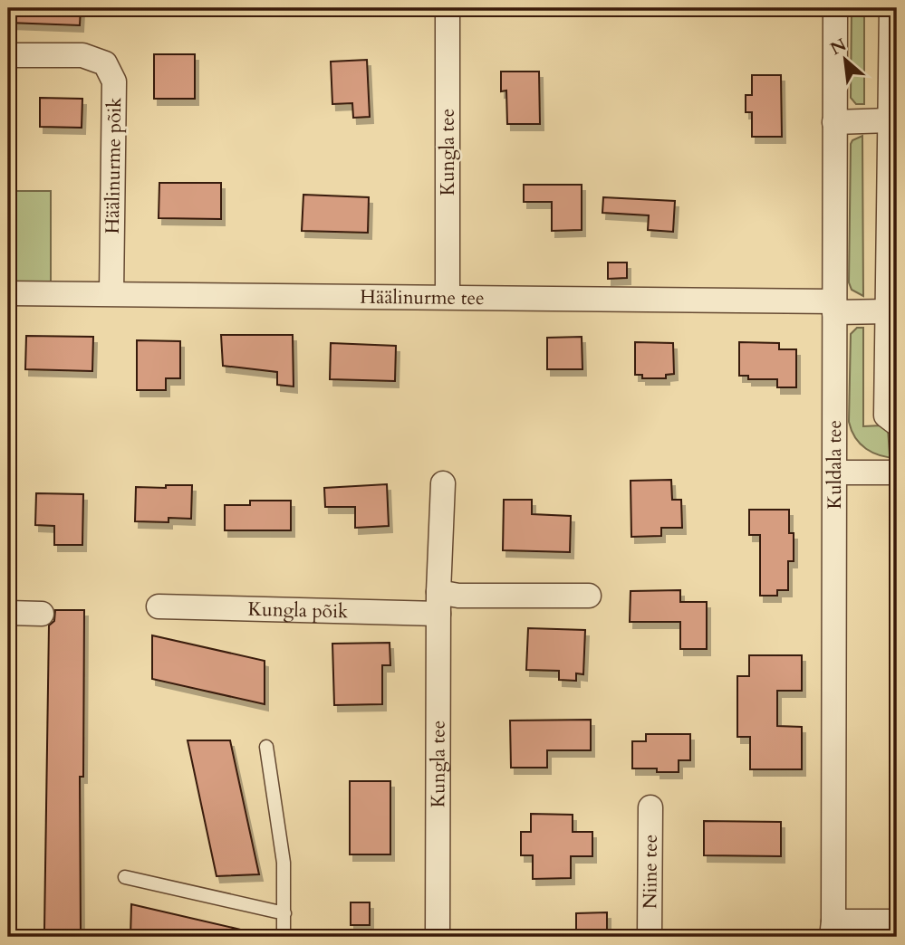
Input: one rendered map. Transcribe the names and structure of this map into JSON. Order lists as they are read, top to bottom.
{
  "streets": {
    "street": [
      "Kungla tee",
      "Häälinurme põik",
      "Häälinurme tee",
      "Kuldala tee",
      "Kungla põik",
      "Niine tee"
    ]
  },
  "crossings": [
    ["Kungla tee", "Häälinurme tee"],
    ["Kungla tee", "Kungla põik"],
    ["Häälinurme põik", "Häälinurme tee"],
    ["Häälinurme tee", "Kuldala tee"]
  ],
  "north": "top left"
}
